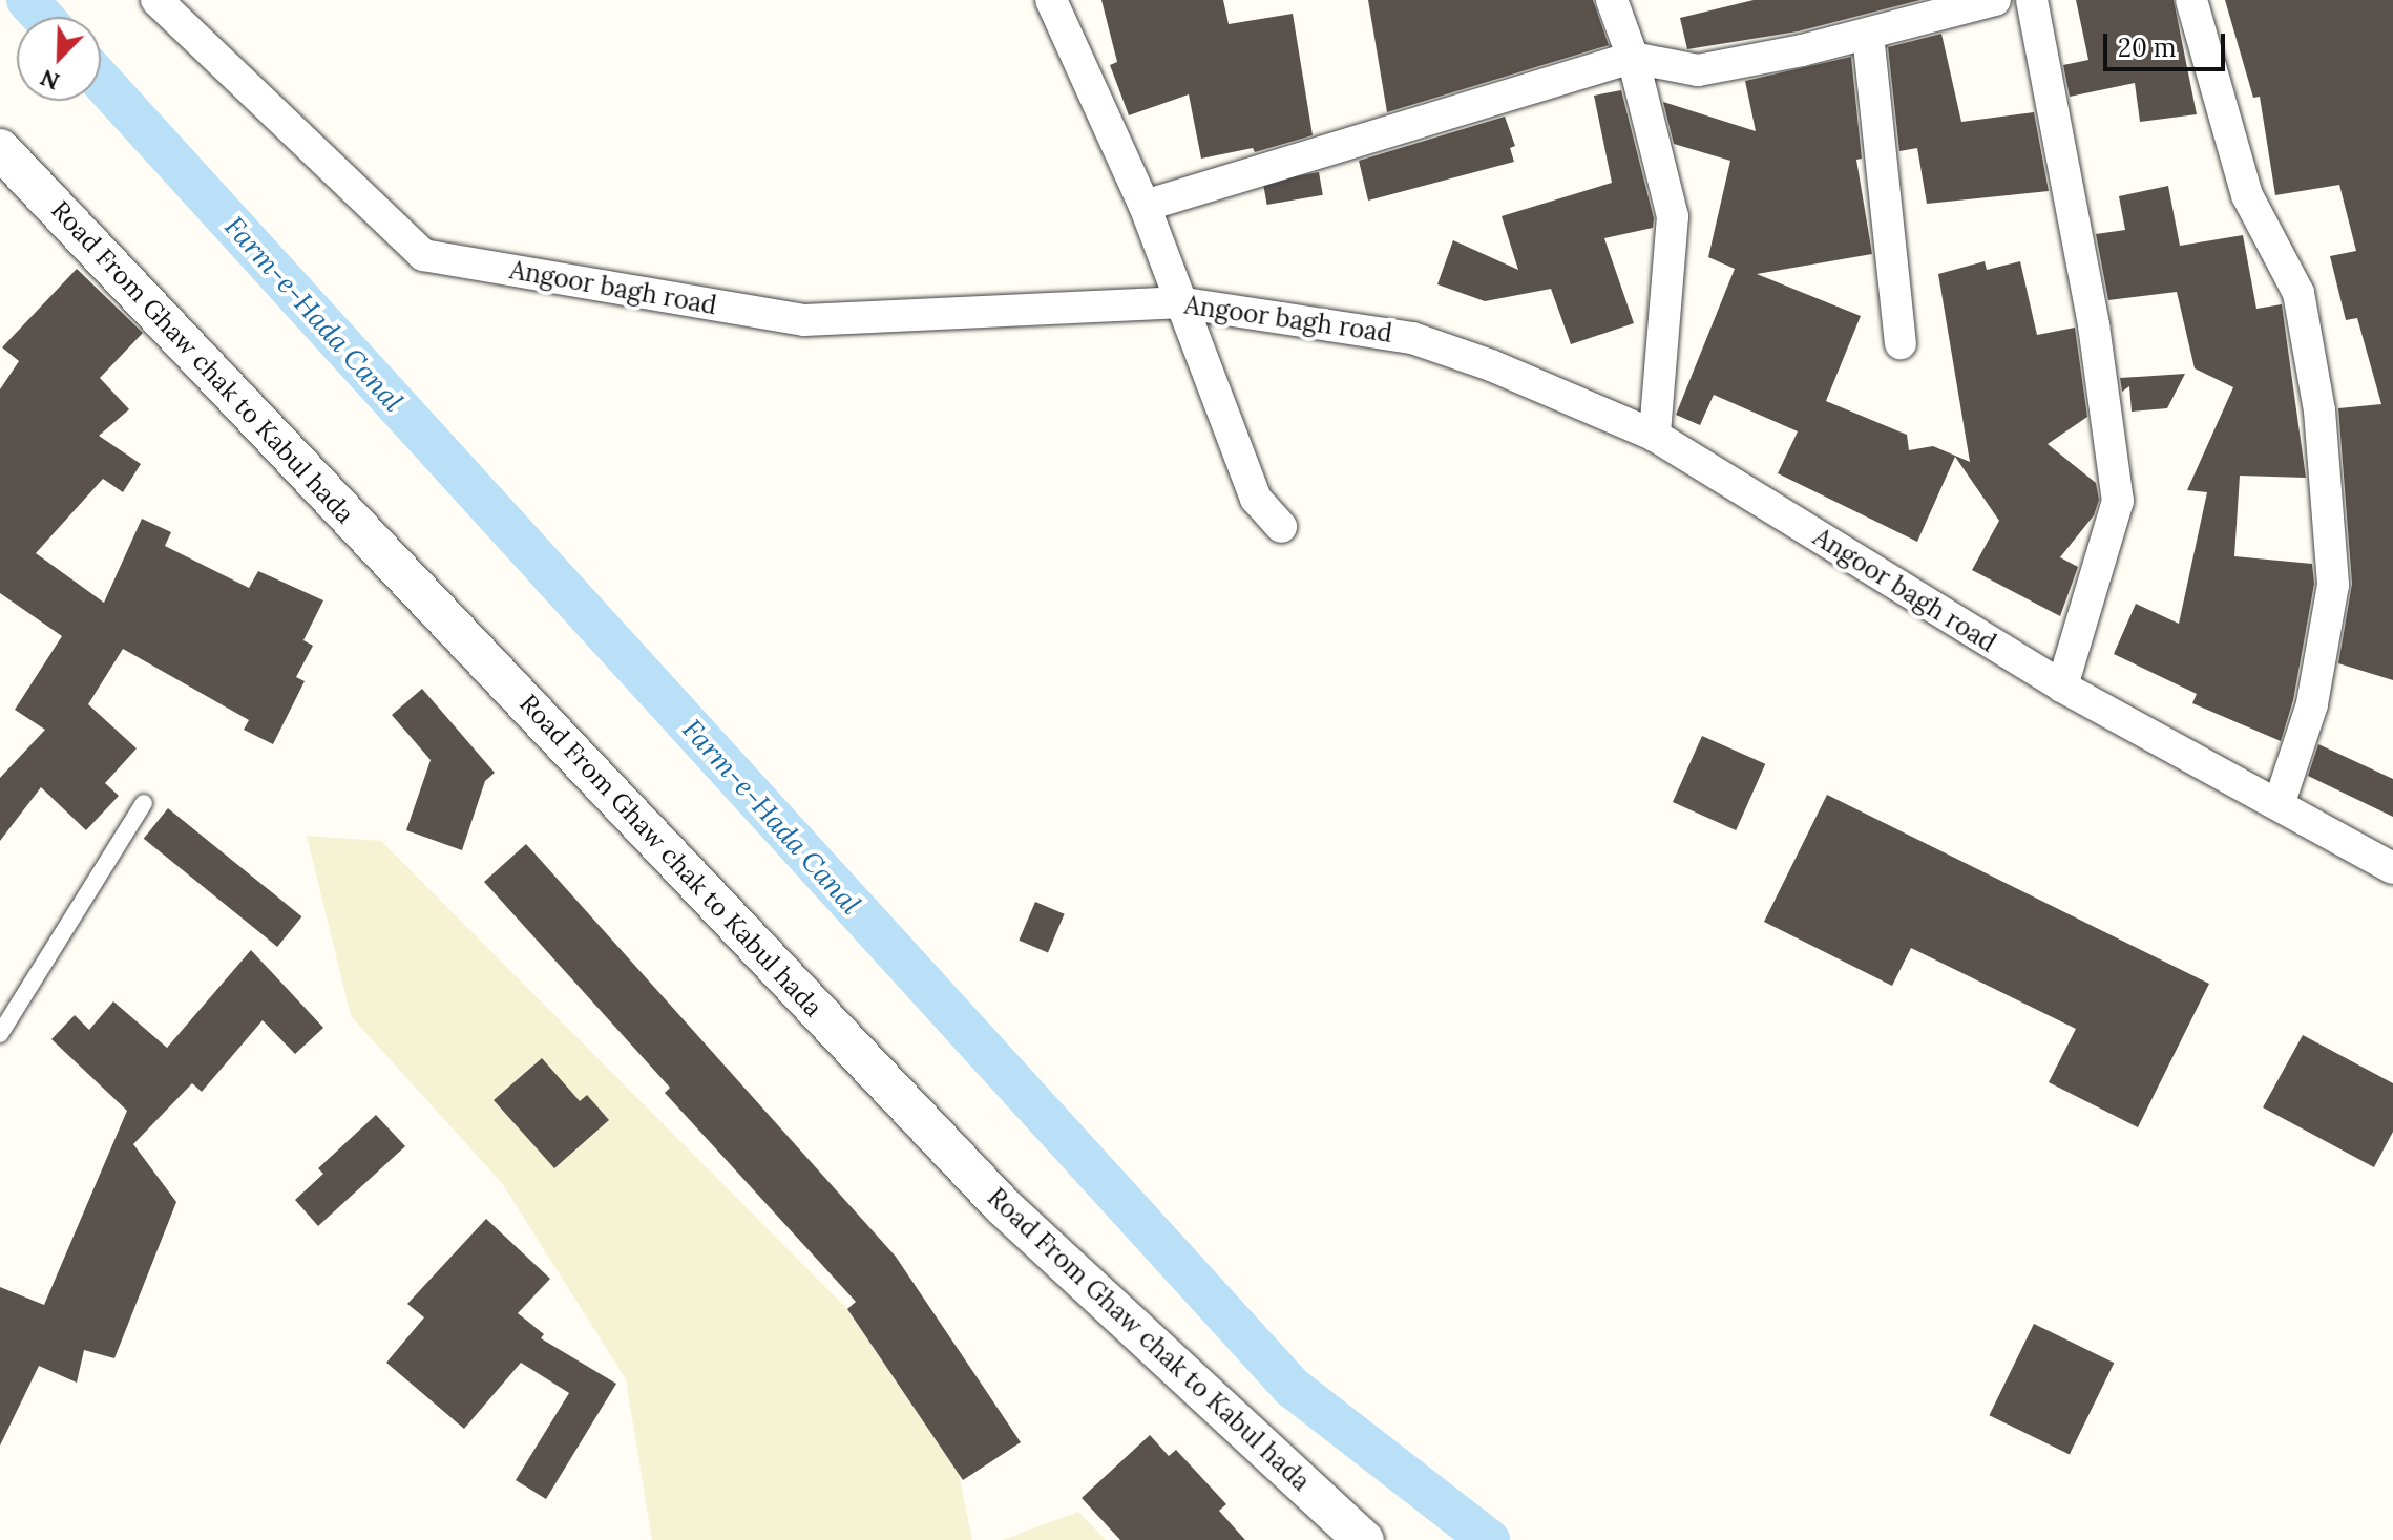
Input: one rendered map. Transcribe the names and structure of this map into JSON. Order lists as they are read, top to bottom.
{
  "streets": {
    "street": ["Angoor bagh road", "Road From Ghaw chak to Kabul hada"]
  },
  "water": ["Farm-e-Hada Canal"],
  "scale_bar": "20 m",
  "north": "bottom left"
}
